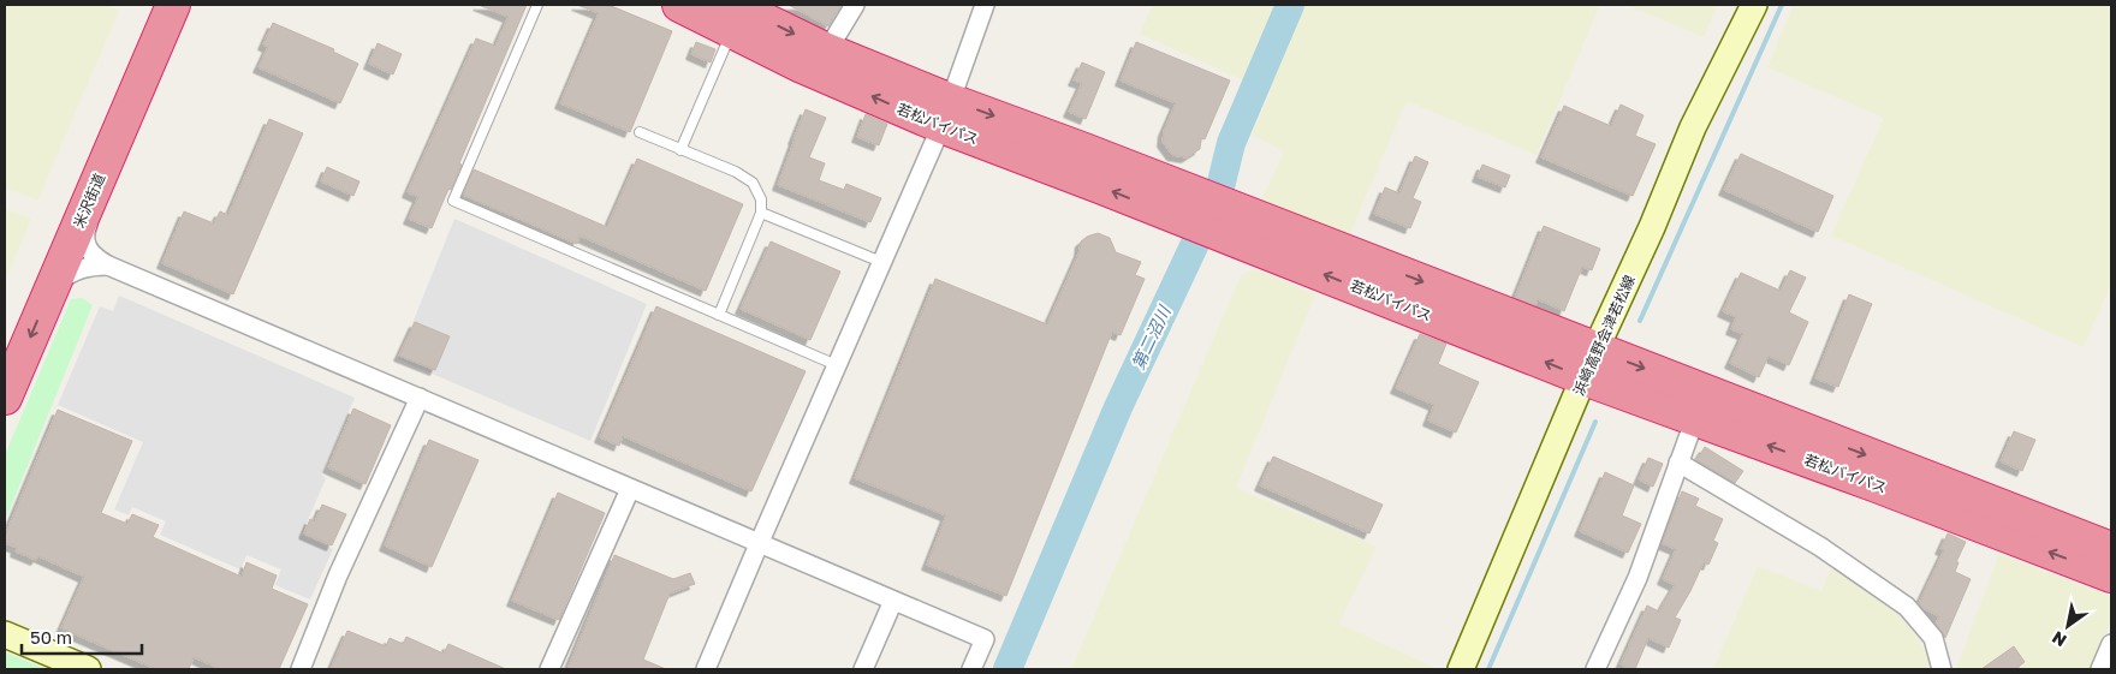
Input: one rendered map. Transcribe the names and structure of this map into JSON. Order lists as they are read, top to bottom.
{
  "streets": {
    "highway": ["若松バイパス", "米沢街道"],
    "main road": ["浜崎高野会津若松線"]
  },
  "crossings": [
    ["若松バイパス", "浜崎高野会津若松線"]
  ],
  "water": ["第二沼川"],
  "scale_bar": "50 m",
  "north": "bottom left"
}
